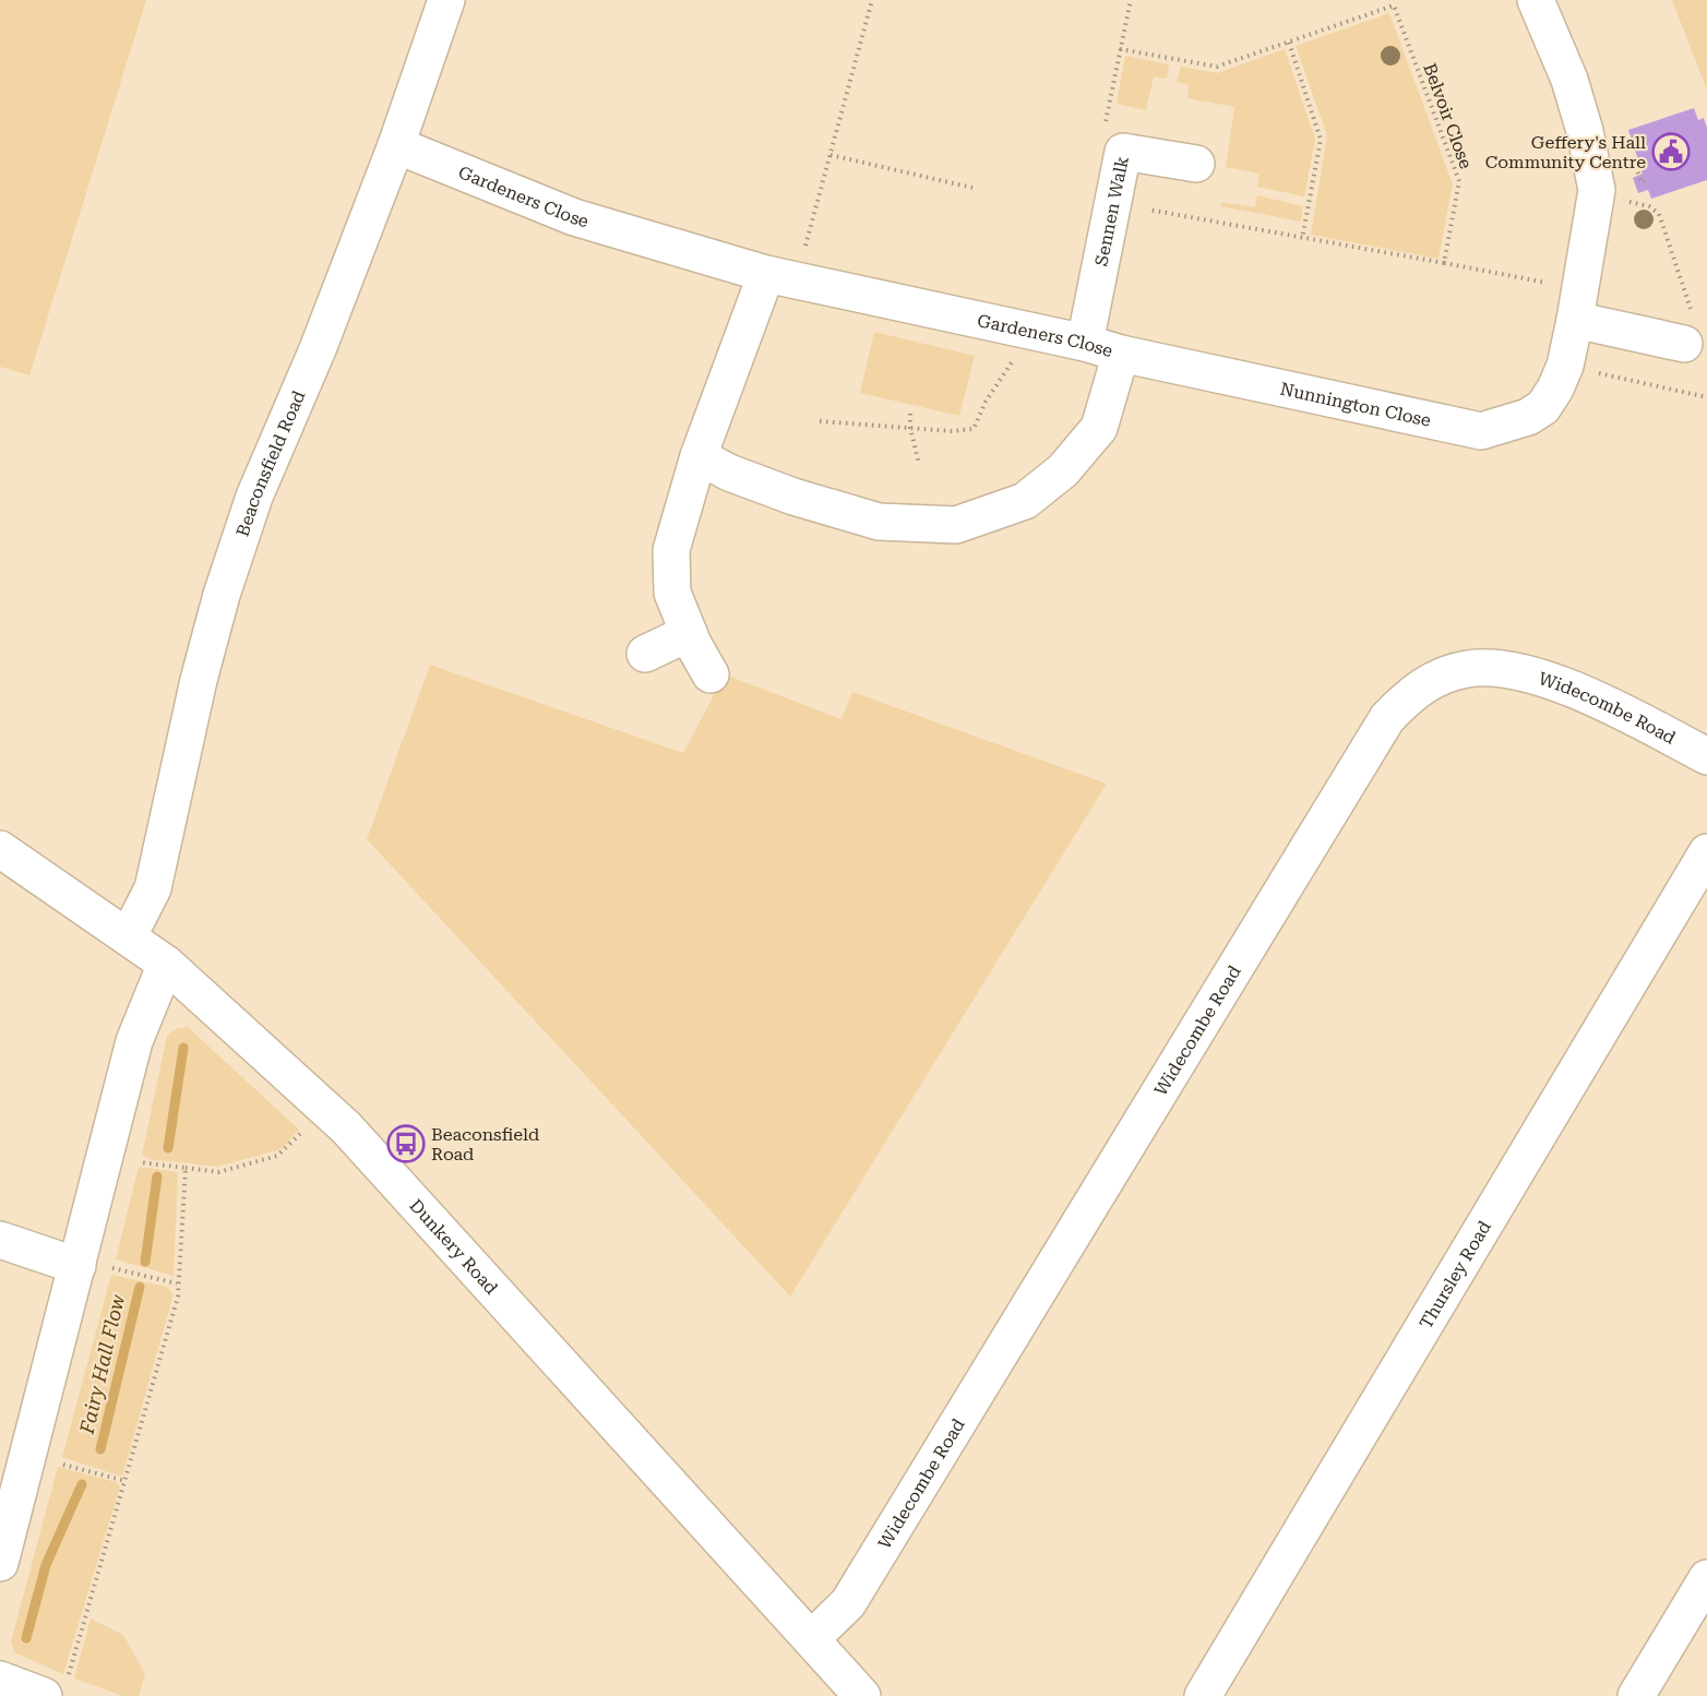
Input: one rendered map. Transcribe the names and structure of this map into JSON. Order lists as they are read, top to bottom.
{
  "streets": {
    "street": [
      "Gardeners Close",
      "Sennen Walk",
      "Nunnington Close",
      "Beaconsfield Road",
      "Widecombe Road",
      "Dunkery Road",
      "Thursley Road"
    ],
    "path": ["Belvoir Close"]
  },
  "crossings": [
    ["Gardeners Close", "Sennen Walk"],
    ["Gardeners Close", "Nunnington Close"],
    ["Gardeners Close", "Beaconsfield Road"],
    ["Beaconsfield Road", "Dunkery Road"],
    ["Widecombe Road", "Dunkery Road"]
  ],
  "water": ["Fairy Hall Flow"],
  "places": {
    "public building": ["Geffery's Hall Community Centre"],
    "bus stop": ["Beaconsfield Road"]
  }
}
